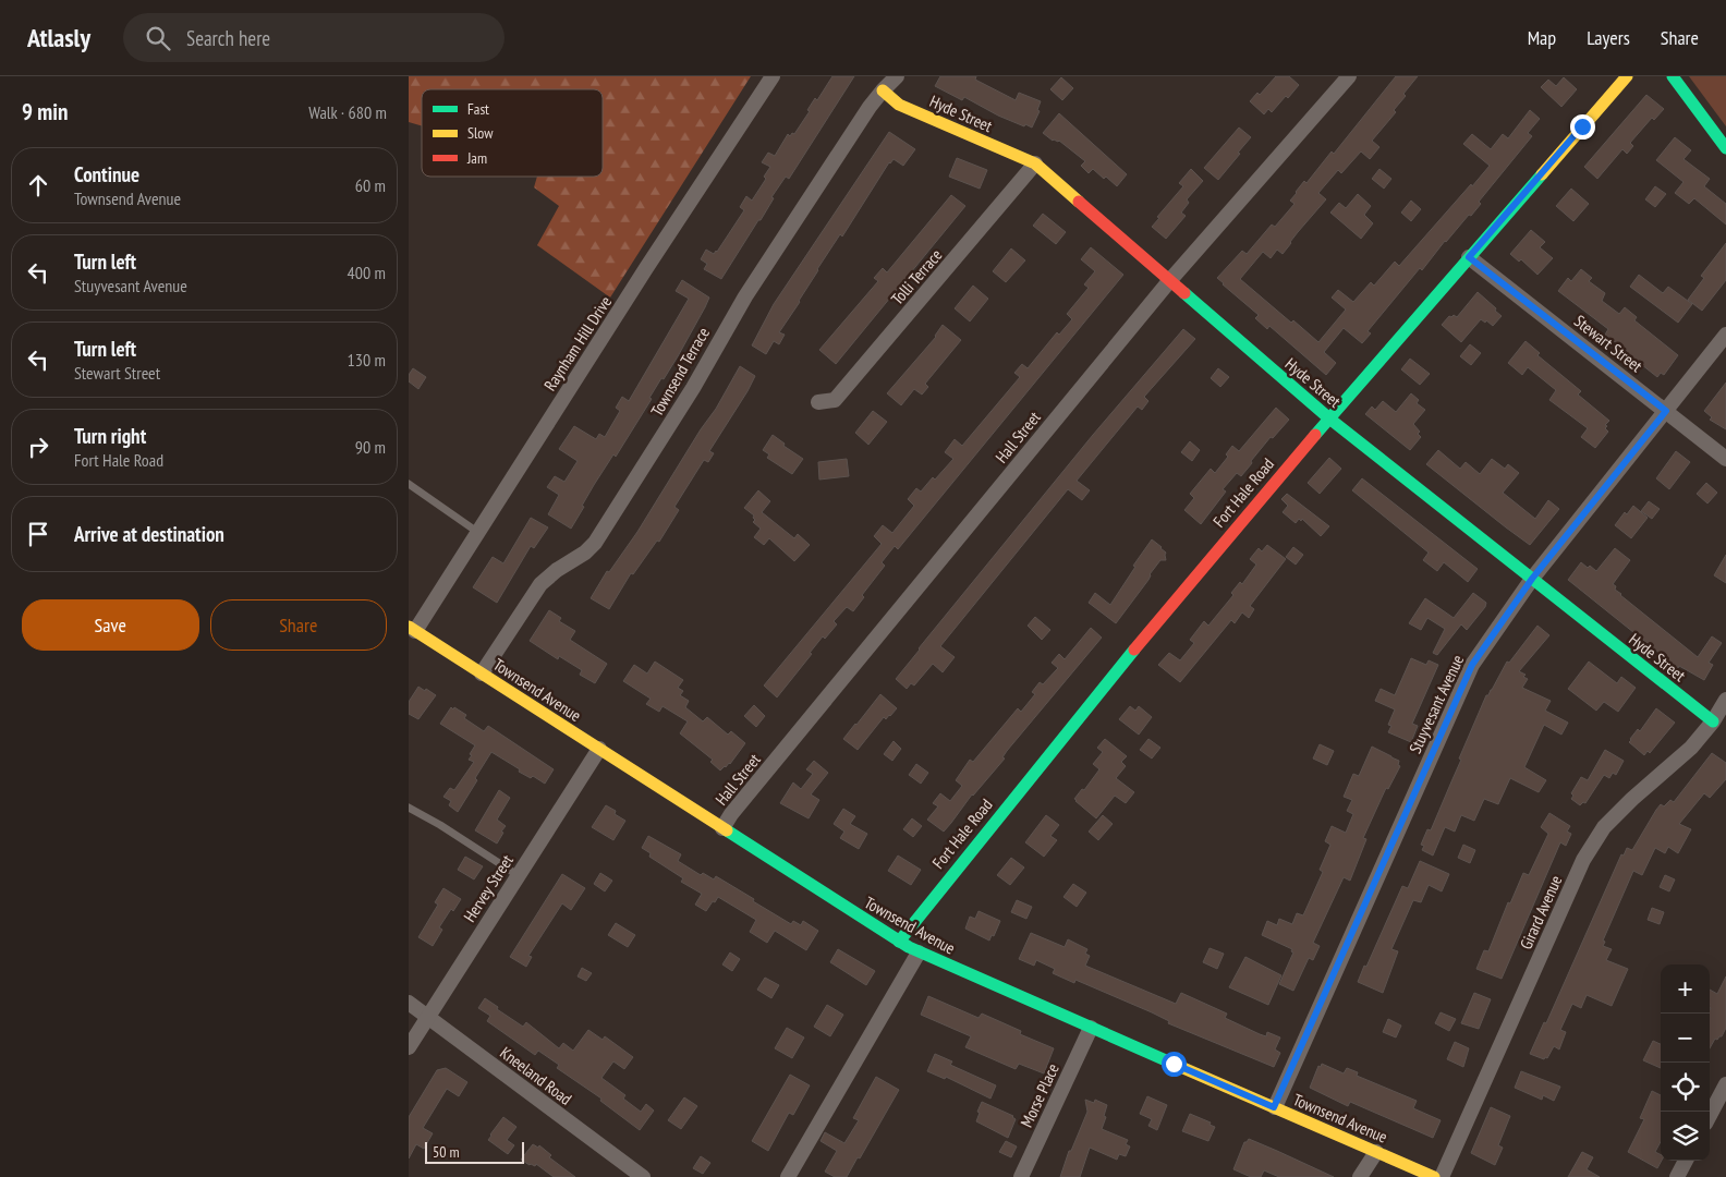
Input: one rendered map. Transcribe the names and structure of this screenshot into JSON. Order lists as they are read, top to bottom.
{
  "streets": {
    "street": [
      "Hyde Street",
      "Tolli Terrace",
      "Raynham Hill Drive",
      "Stewart Street",
      "Townsend Terrace",
      "Hall Street",
      "Fort Hale Road",
      "Townsend Avenue",
      "Stuyvesant Avenue",
      "Hervey Street",
      "Girard Avenue",
      "Kneeland Road",
      "Morse Place"
    ]
  },
  "crossings": [
    ["Hyde Street", "Tolli Terrace"],
    ["Hyde Street", "Townsend Terrace"],
    ["Hyde Street", "Hall Street"],
    ["Hyde Street", "Fort Hale Road"],
    ["Hyde Street", "Stuyvesant Avenue"],
    ["Hyde Street", "Girard Avenue"],
    ["Raynham Hill Drive", "Townsend Avenue"],
    ["Stewart Street", "Fort Hale Road"],
    ["Stewart Street", "Stuyvesant Avenue"],
    ["Townsend Terrace", "Townsend Avenue"],
    ["Hall Street", "Townsend Avenue"],
    ["Fort Hale Road", "Townsend Avenue"],
    ["Townsend Avenue", "Stuyvesant Avenue"],
    ["Townsend Avenue", "Hervey Street"],
    ["Townsend Avenue", "Morse Place"],
    ["Hervey Street", "Kneeland Road"]
  ],
  "legend": ["Fast", "Slow", "Jam"],
  "scale_bar": "50 m",
  "page": {
    "header": "Atlasly",
    "search": "Search here",
    "nav": ["Map", "Layers", "Share"],
    "heading": ["9 min", "Walk · 680 m"],
    "list": [
      ["Continue", "Townsend Avenue", "60 m"],
      ["Turn left", "Stuyvesant Avenue", "400 m"],
      ["Turn left", "Stewart Street", "130 m"],
      ["Turn right", "Fort Hale Road", "90 m"],
      "Arrive at destination"
    ],
    "buttons": ["Save", "Share"],
    "map_buttons": ["+", "−"],
    "scale": "50 m"
  }
}
